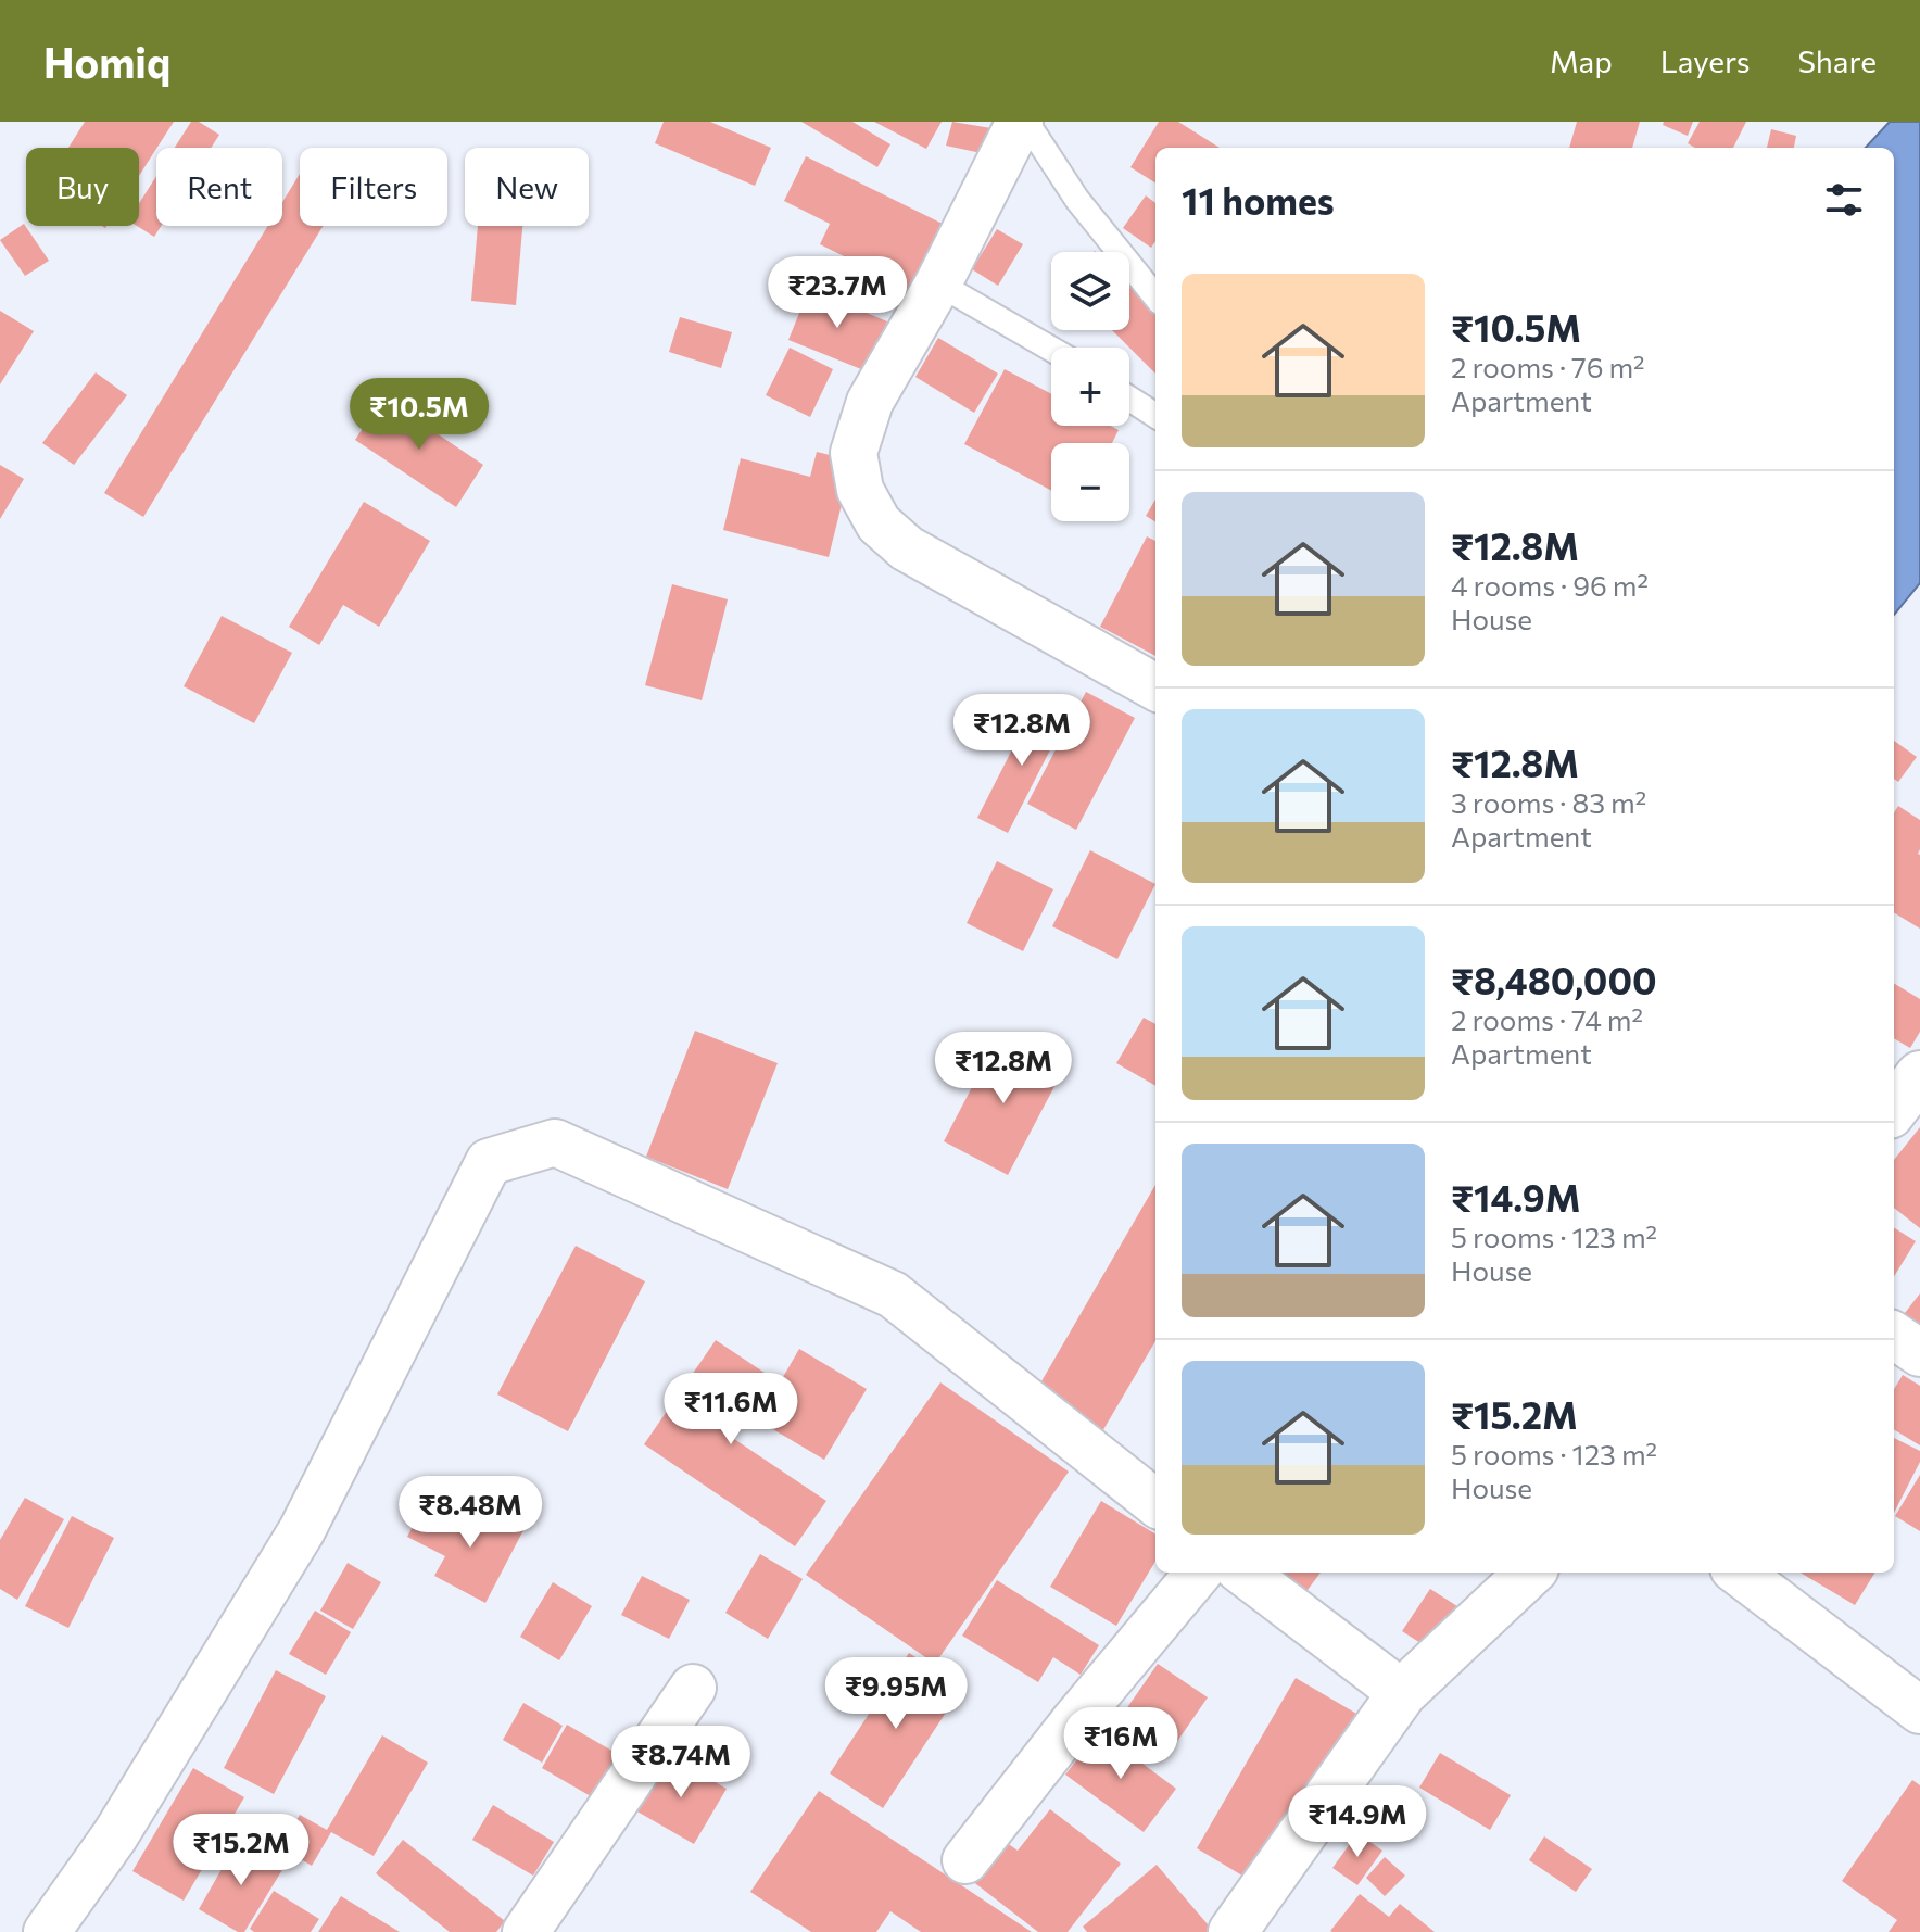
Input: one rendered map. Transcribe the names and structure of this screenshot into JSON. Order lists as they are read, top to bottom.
{
  "page": {
    "header": "Homiq",
    "nav": ["Map", "Layers", "Share"],
    "chip": [
      "Buy",
      "Rent",
      "Filters",
      "New"
    ],
    "heading": "11 homes",
    "map_buttons": ["+", "−"],
    "list": [
      {
        "name": "₹10.5M",
        "note": "2 rooms · 76 m² · Apartment"
      },
      {
        "name": "₹12.8M",
        "note": "4 rooms · 96 m² · House"
      },
      {
        "name": "₹12.8M",
        "note": "3 rooms · 83 m² · Apartment"
      },
      {
        "name": "₹8,480,000",
        "note": "2 rooms · 74 m² · Apartment"
      },
      {
        "name": "₹14.9M",
        "note": "5 rooms · 123 m² · House"
      },
      {
        "name": "₹15.2M",
        "note": "5 rooms · 123 m² · House"
      }
    ],
    "price": [
      "₹23.7M",
      "₹10.5M",
      "₹12.8M",
      "₹12.8M",
      "₹11.6M",
      "₹8.48M",
      "₹9.95M",
      "₹16M",
      "₹8.74M",
      "₹14.9M",
      "₹15.2M"
    ]
  }
}
